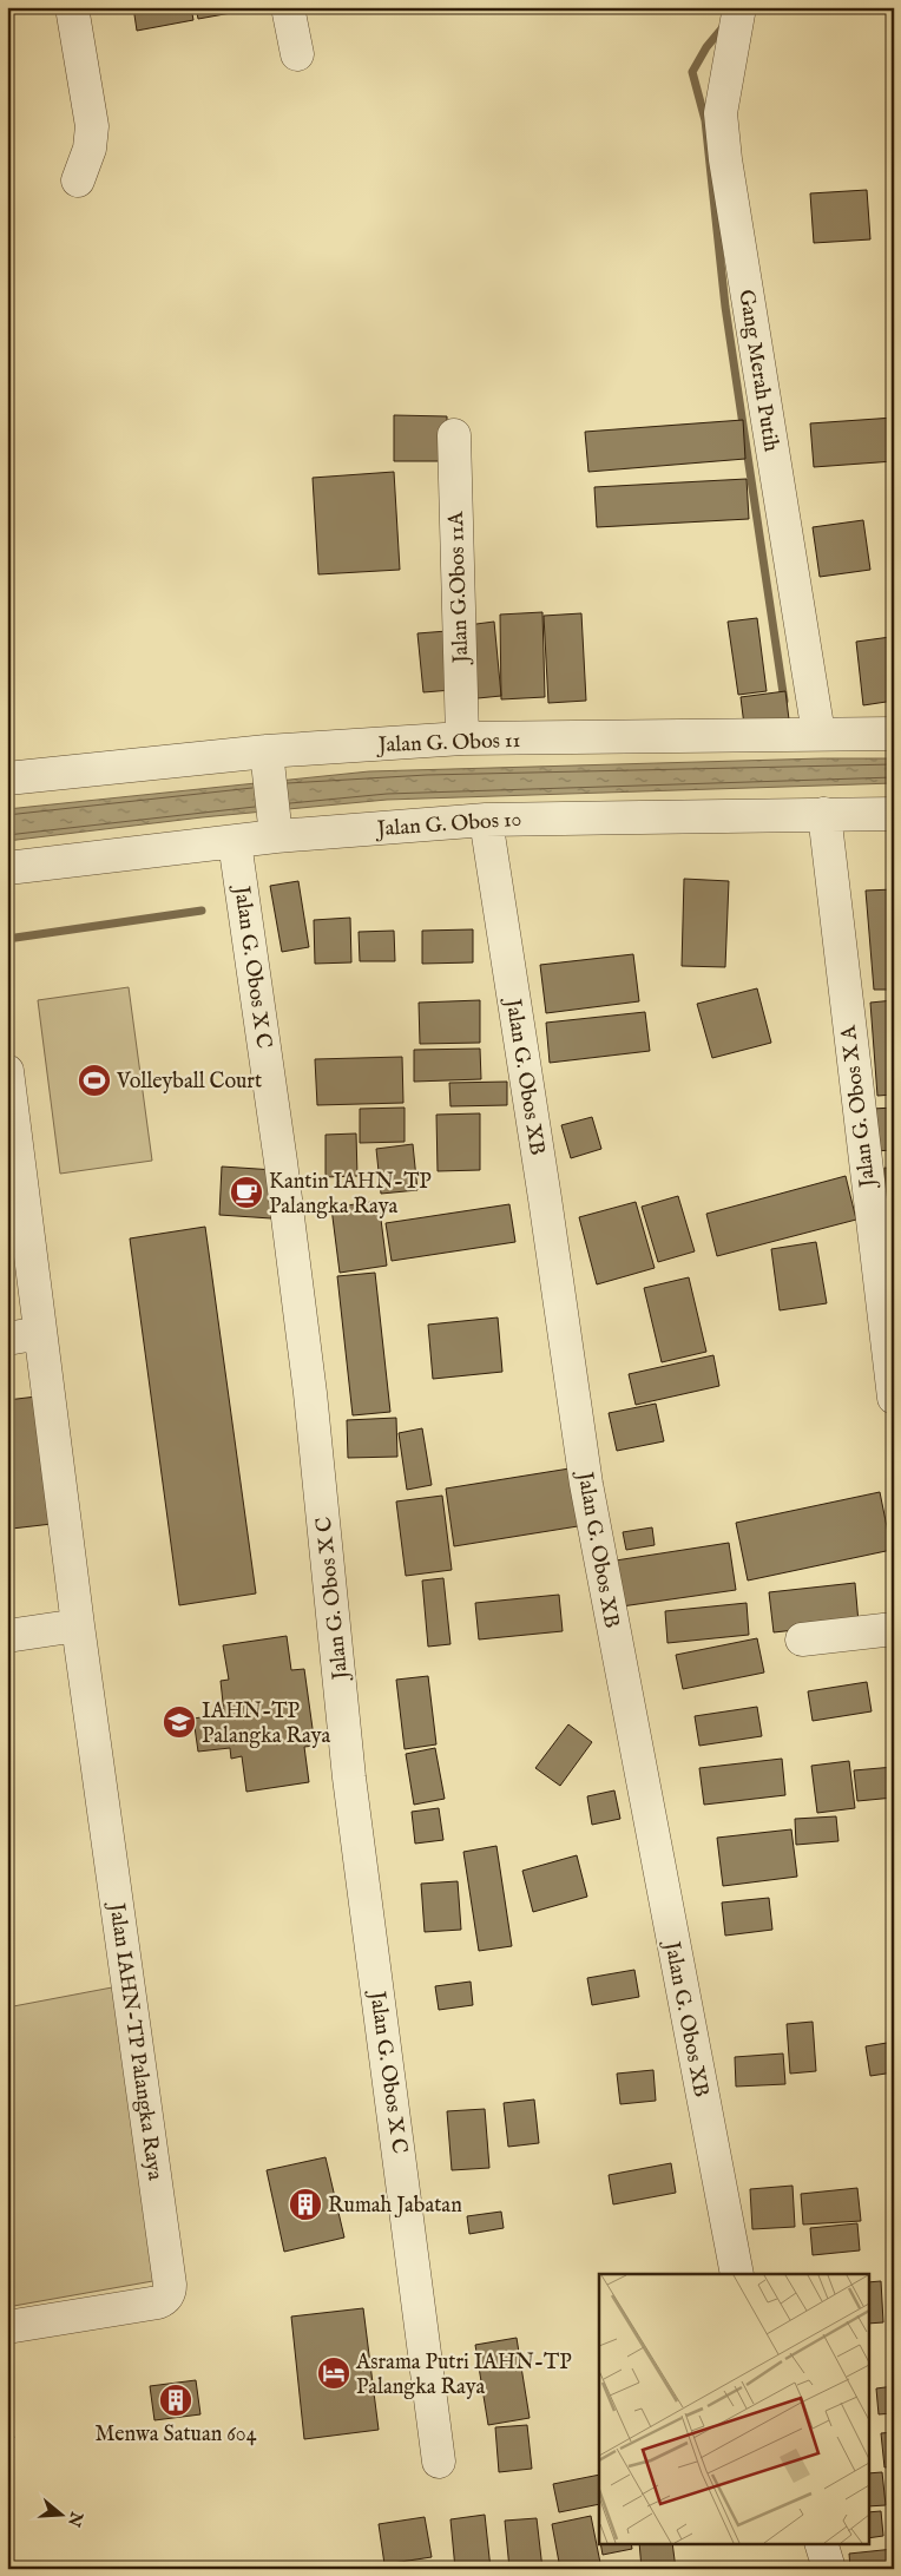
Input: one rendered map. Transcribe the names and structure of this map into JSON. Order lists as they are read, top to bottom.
{
  "streets": {
    "street": [
      "Gang Merah Putih",
      "Jalan G.Obos 11A",
      "Jalan G. Obos 11",
      "Jalan G. Obos 10",
      "Jalan G. Obos X C",
      "Jalan G. Obos XB",
      "Jalan G. Obos X A",
      "Jalan IAHN-TP Palangka Raya"
    ]
  },
  "crossings": [
    ["Gang Merah Putih", "Jalan G. Obos 11"],
    ["Jalan G.Obos 11A", "Jalan G. Obos 11"],
    ["Jalan G. Obos 11", "Jalan G. Obos 10"],
    ["Jalan G. Obos 10", "Jalan G. Obos X C"],
    ["Jalan G. Obos 10", "Jalan G. Obos XB"],
    ["Jalan G. Obos 10", "Jalan G. Obos X A"]
  ],
  "places": {
    "sports": ["Volleyball Court"],
    "cafe": ["Kantin IAHN-TP Palangka Raya"],
    "school or university": ["IAHN-TP Palangka Raya"],
    "building": ["Rumah Jabatan", "Menwa Satuan 604"],
    "hotel": ["Asrama Putri IAHN-TP Palangka Raya"]
  },
  "north": "right"
}
